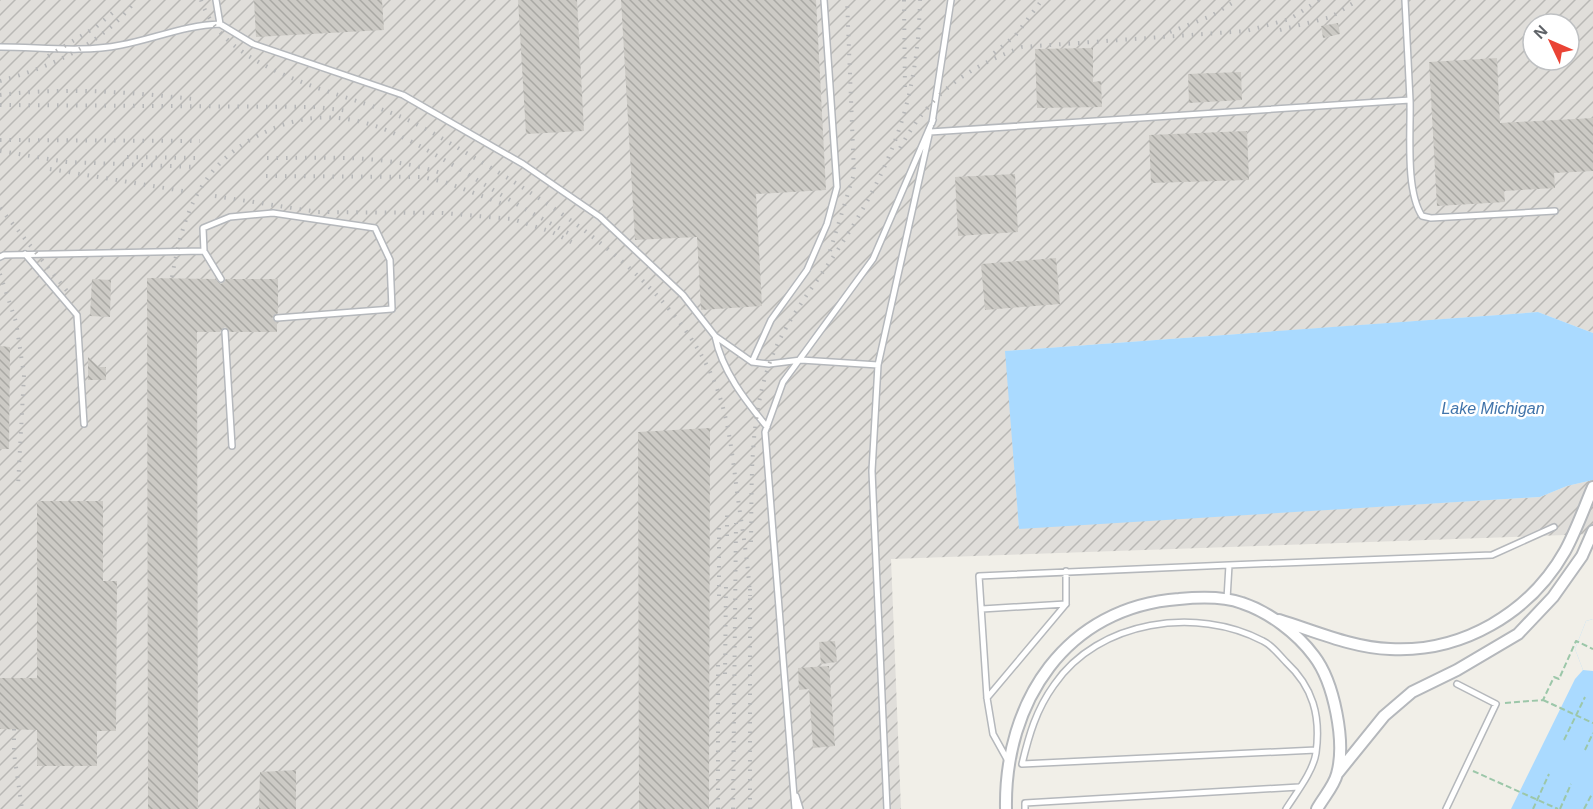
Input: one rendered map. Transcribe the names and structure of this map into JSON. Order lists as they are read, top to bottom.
{
  "water": ["Lake Michigan"],
  "north": "top left"
}
